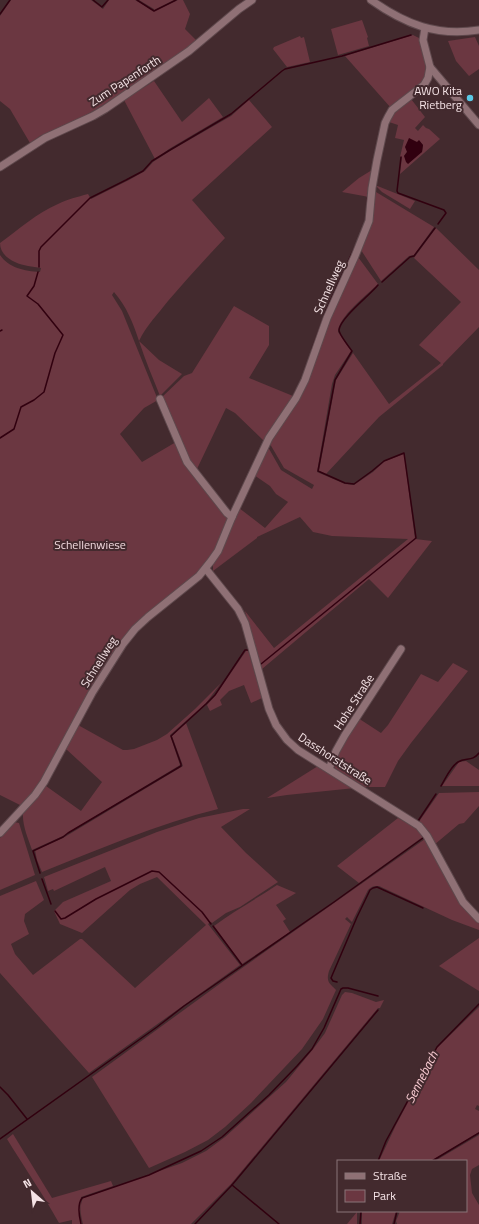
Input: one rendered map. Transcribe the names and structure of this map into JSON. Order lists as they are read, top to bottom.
{
  "streets": {
    "street": [
      "Zum Papenforth",
      "Schnellweg",
      "Hohe Straße",
      "Dasshorststraße"
    ]
  },
  "crossings": [
    ["Schnellweg", "Dasshorststraße"],
    ["Hohe Straße", "Dasshorststraße"]
  ],
  "water": ["Sennebach"],
  "parks": ["Schellenwiese"],
  "places": ["AWO Kita Rietberg"],
  "legend": ["Straße", "Park"],
  "north": "top left"
}
